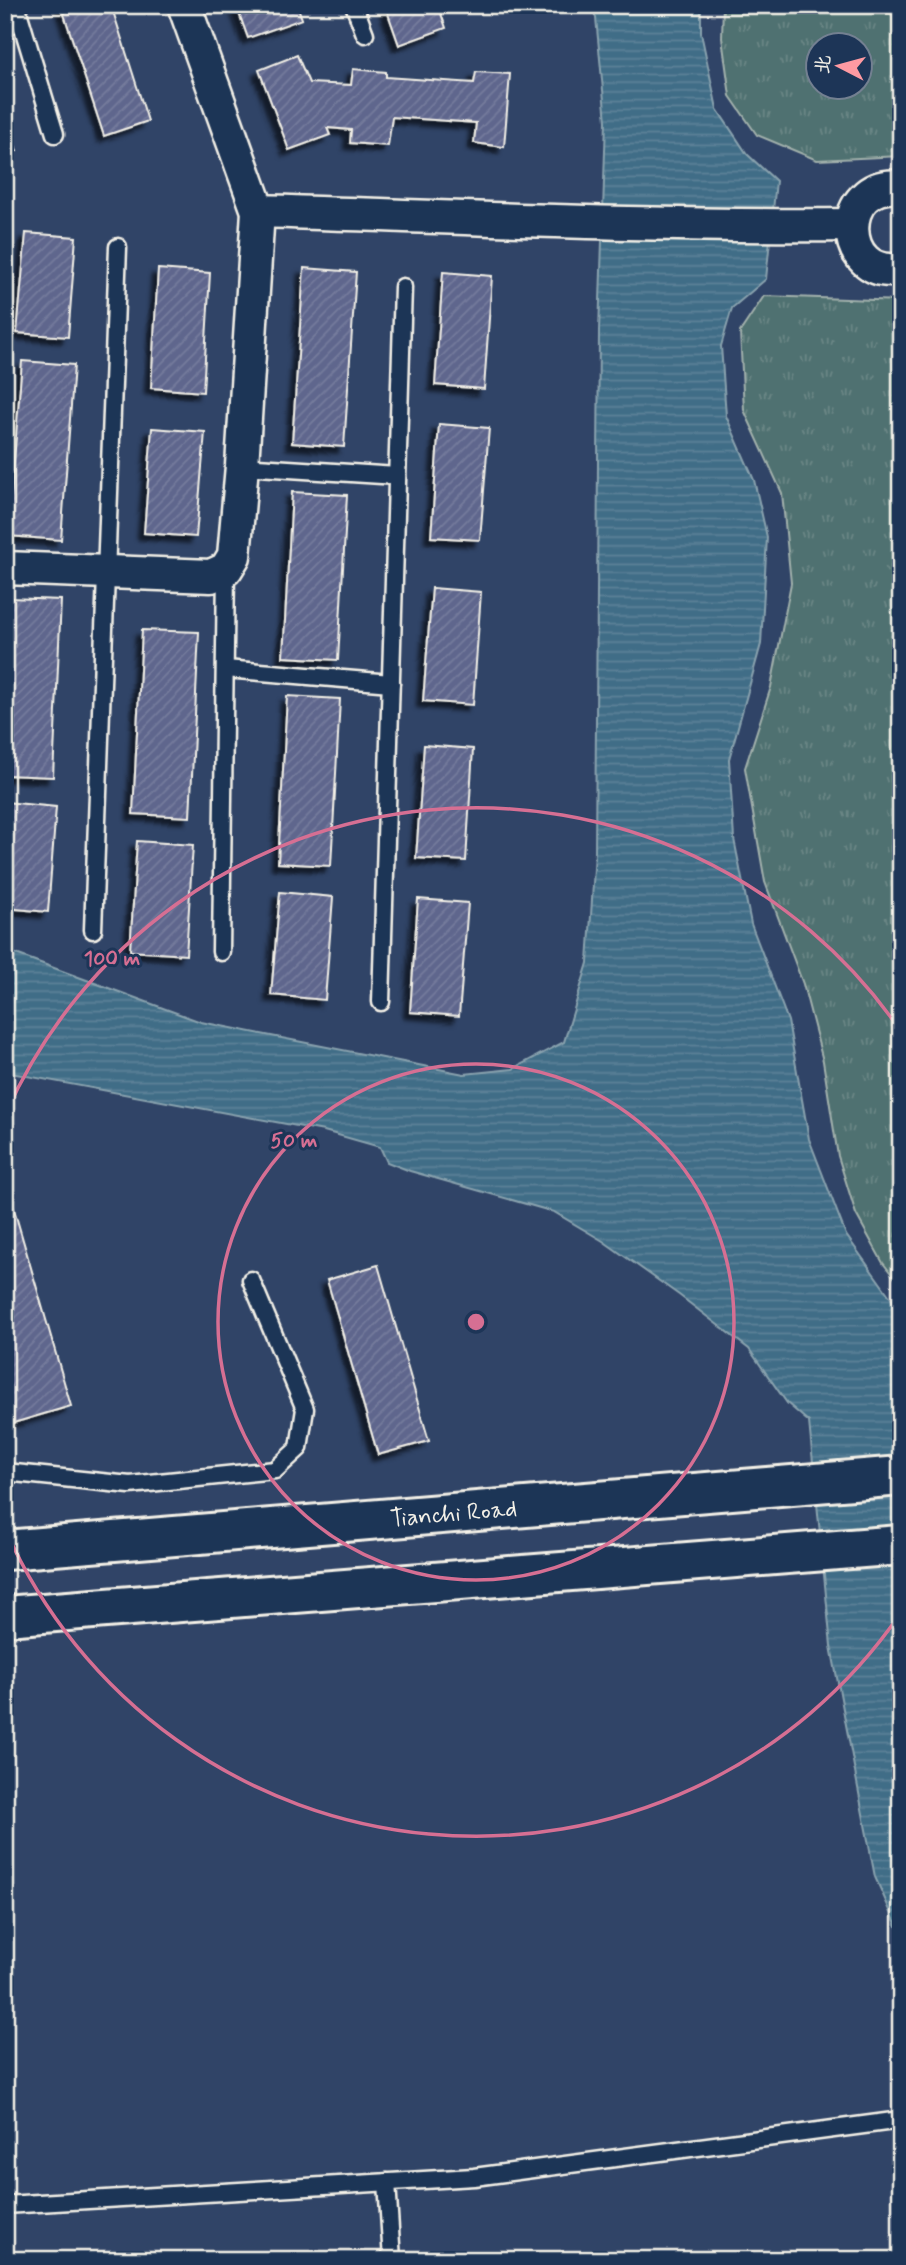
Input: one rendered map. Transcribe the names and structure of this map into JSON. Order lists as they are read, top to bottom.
{
  "streets": {
    "main road": ["Tianchi Road"]
  },
  "north": "left",
  "rings": ["100 m", "50 m"]
}
